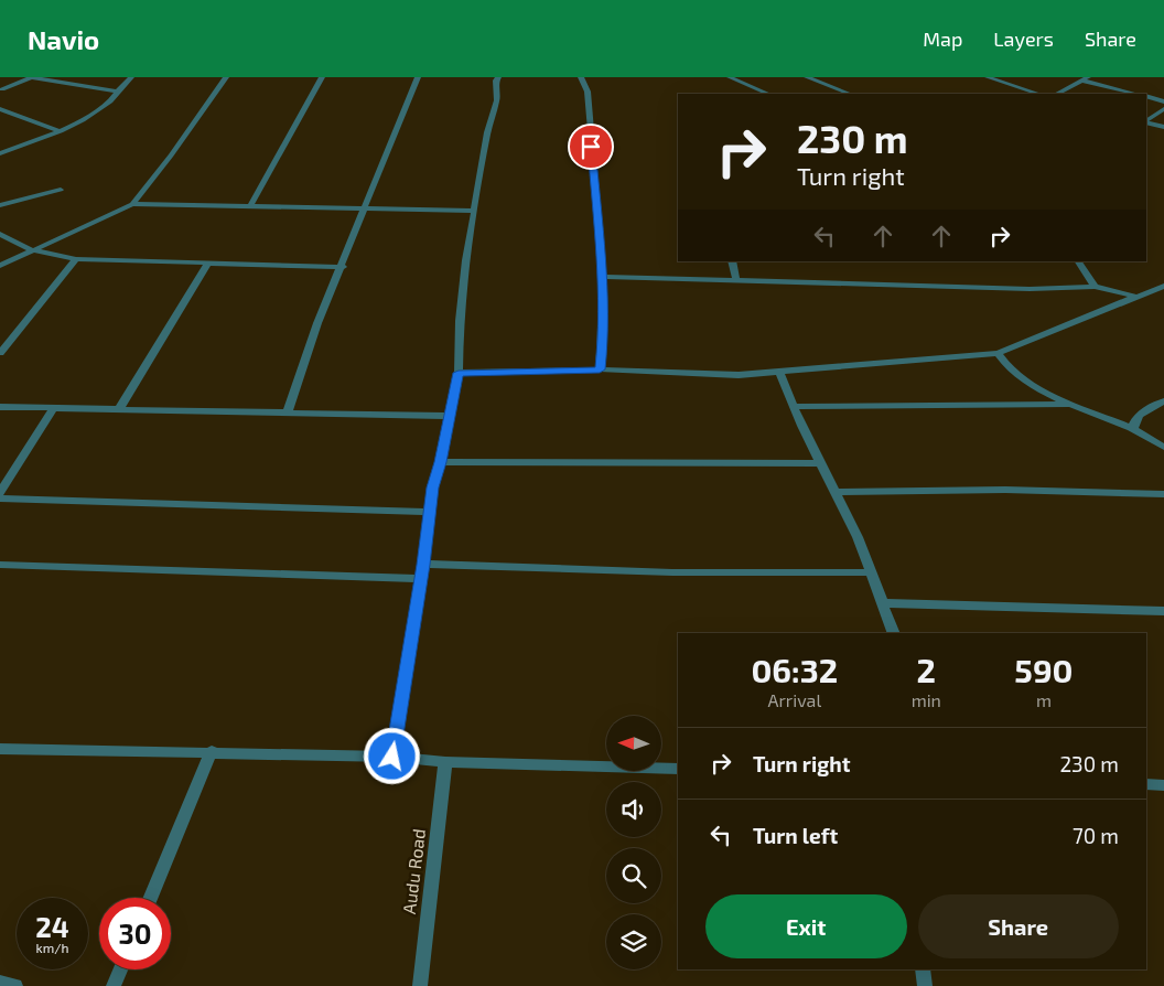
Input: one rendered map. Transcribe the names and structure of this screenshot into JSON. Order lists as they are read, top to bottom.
{
  "streets": {
    "street": ["Audu Road"]
  },
  "north": "left",
  "page": {
    "header": "Navio",
    "nav": ["Map", "Layers", "Share"],
    "turn": ["230 m", "Turn right"],
    "eta": [
      "06:32",
      "Arrival",
      "2",
      "min",
      "590",
      "m"
    ],
    "list": [
      {
        "name": "Turn right",
        "value": "230 m"
      },
      {
        "name": "Turn left",
        "value": "70 m"
      }
    ],
    "buttons": ["Exit", "Share"],
    "speed": "24 km/h",
    "limit": "30"
  }
}
